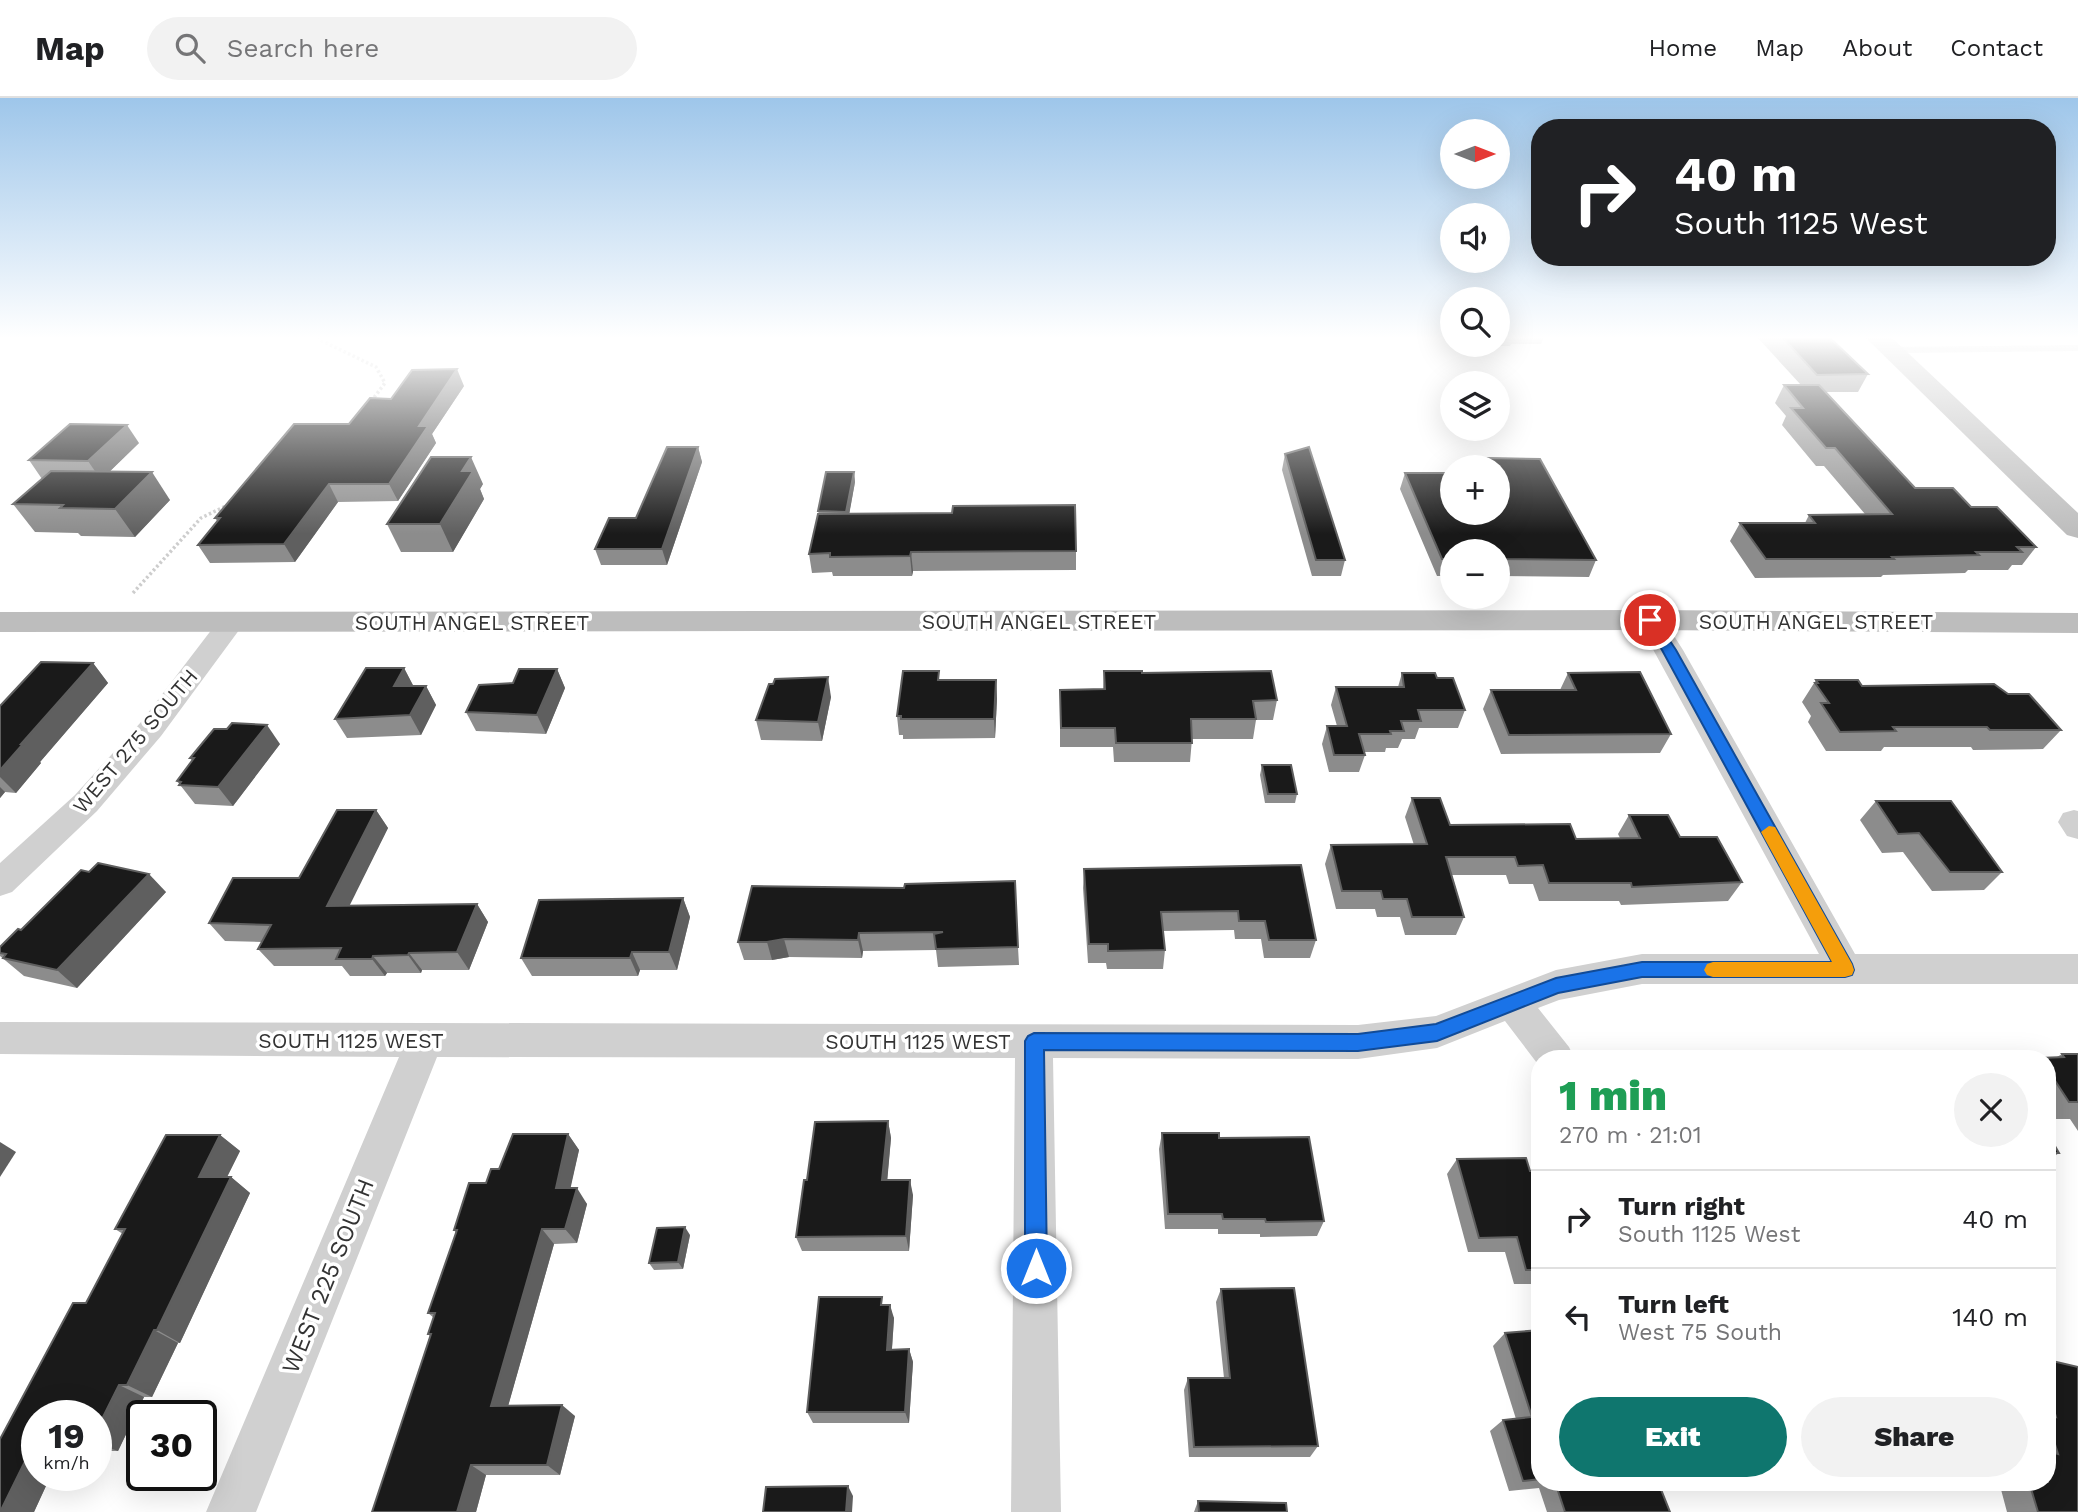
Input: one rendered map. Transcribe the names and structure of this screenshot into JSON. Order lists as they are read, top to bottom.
{
  "streets": {
    "main road": ["SOUTH ANGEL STREET"],
    "street": ["WEST 275 SOUTH", "SOUTH 1125 WEST", "WEST 225 SOUTH"]
  },
  "crossings": [
    ["SOUTH ANGEL STREET", "WEST 275 SOUTH"],
    ["SOUTH 1125 WEST", "WEST 225 SOUTH"]
  ],
  "north": "right",
  "page": {
    "header": "Map",
    "search": "Search here",
    "nav": [
      "Home",
      "Map",
      "About",
      "Contact"
    ],
    "map_buttons": ["+", "−"],
    "turn": ["40 m", "South 1125 West"],
    "heading": ["1 min", "270 m · 21:01"],
    "list": [
      {
        "name": "Turn right",
        "note": "South 1125 West",
        "value": "40 m"
      },
      {
        "name": "Turn left",
        "note": "West 75 South",
        "value": "140 m"
      }
    ],
    "buttons": ["Exit", "Share"],
    "speed": "19 km/h",
    "limit": "30"
  }
}
